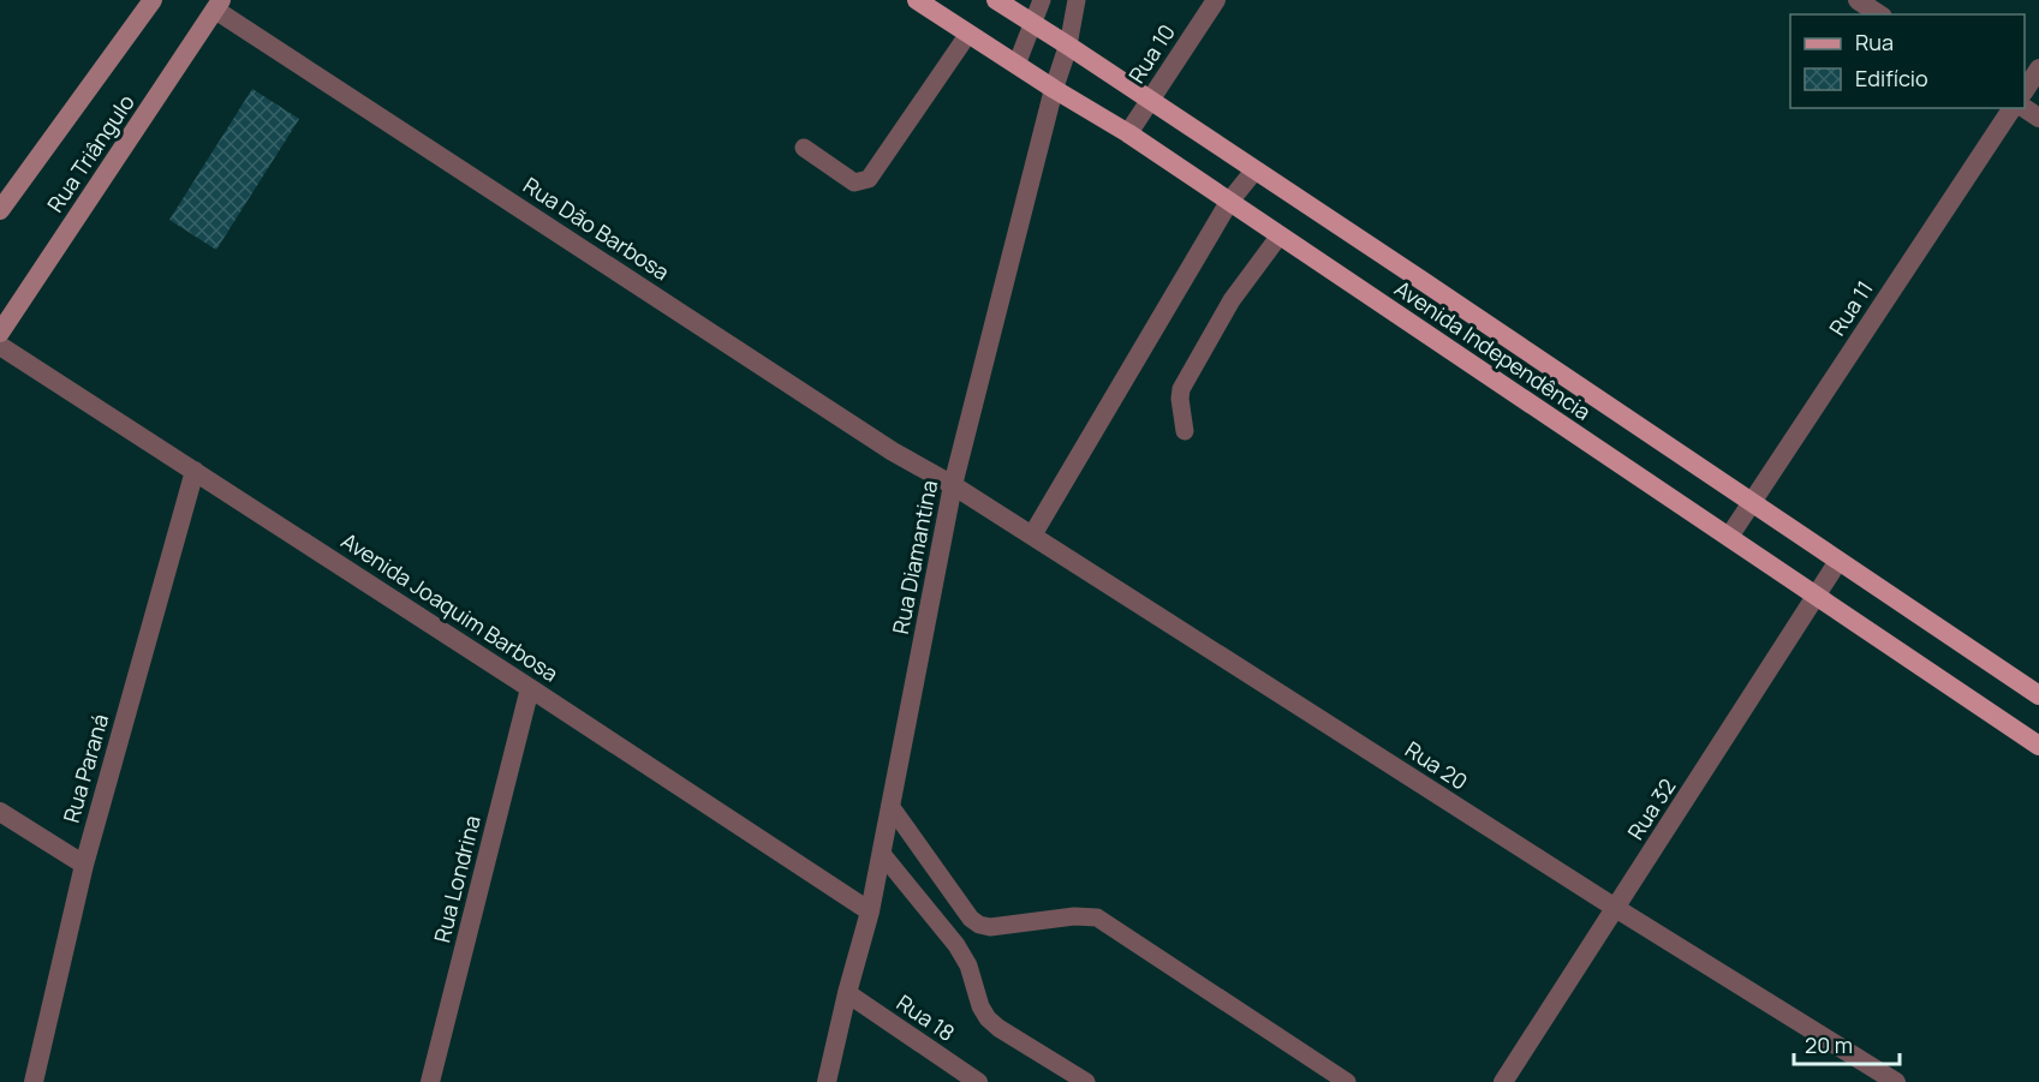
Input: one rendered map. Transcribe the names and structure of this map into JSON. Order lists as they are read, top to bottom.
{
  "streets": {
    "main road": ["Rua Triângulo", "Avenida Independência"],
    "street": [
      "Rua 10",
      "Rua Dão Barbosa",
      "Rua 11",
      "Rua Diamantina",
      "Avenida Joaquim Barbosa",
      "Rua 20",
      "Rua Paraná",
      "Rua 32",
      "Rua Londrina",
      "Rua 18"
    ]
  },
  "crossings": [
    ["Rua 10", "Avenida Independência"],
    ["Rua Triângulo", "Rua Dão Barbosa"],
    ["Rua Dão Barbosa", "Rua Diamantina"],
    ["Rua Dão Barbosa", "Rua 20"],
    ["Rua 11", "Avenida Independência"],
    ["Avenida Independência", "Rua Diamantina"],
    ["Avenida Independência", "Rua 32"],
    ["Rua Diamantina", "Avenida Joaquim Barbosa"],
    ["Rua Diamantina", "Rua 20"],
    ["Rua Diamantina", "Rua 18"],
    ["Avenida Joaquim Barbosa", "Rua Paraná"],
    ["Avenida Joaquim Barbosa", "Rua Londrina"],
    ["Rua 20", "Rua 32"]
  ],
  "legend": ["Rua", "Edifício"],
  "scale_bar": "20 m"
}
